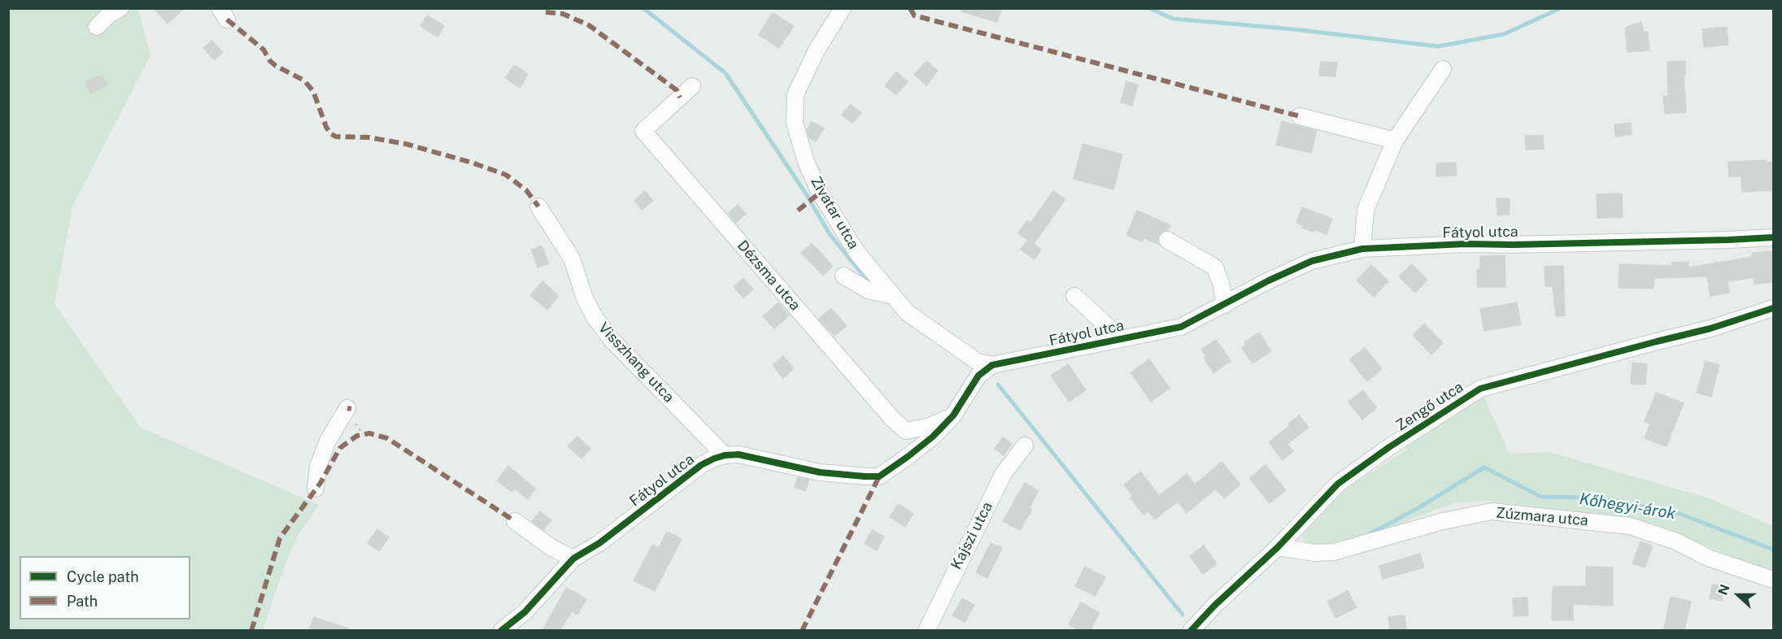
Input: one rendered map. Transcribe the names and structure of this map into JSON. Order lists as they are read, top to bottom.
{
  "streets": {
    "street": [
      "Zivatar utca",
      "Fátyol utca",
      "Dézsma utca",
      "Visszhang utca",
      "Zengő utca",
      "Zúzmara utca",
      "Kajszi utca"
    ]
  },
  "crossings": [
    ["Zivatar utca", "Fátyol utca"],
    ["Fátyol utca", "Dézsma utca"],
    ["Fátyol utca", "Visszhang utca"],
    ["Zengő utca", "Zúzmara utca"]
  ],
  "water": ["Kőhegyi-árok"],
  "legend": ["Cycle path", "Path"],
  "north": "left"
}
